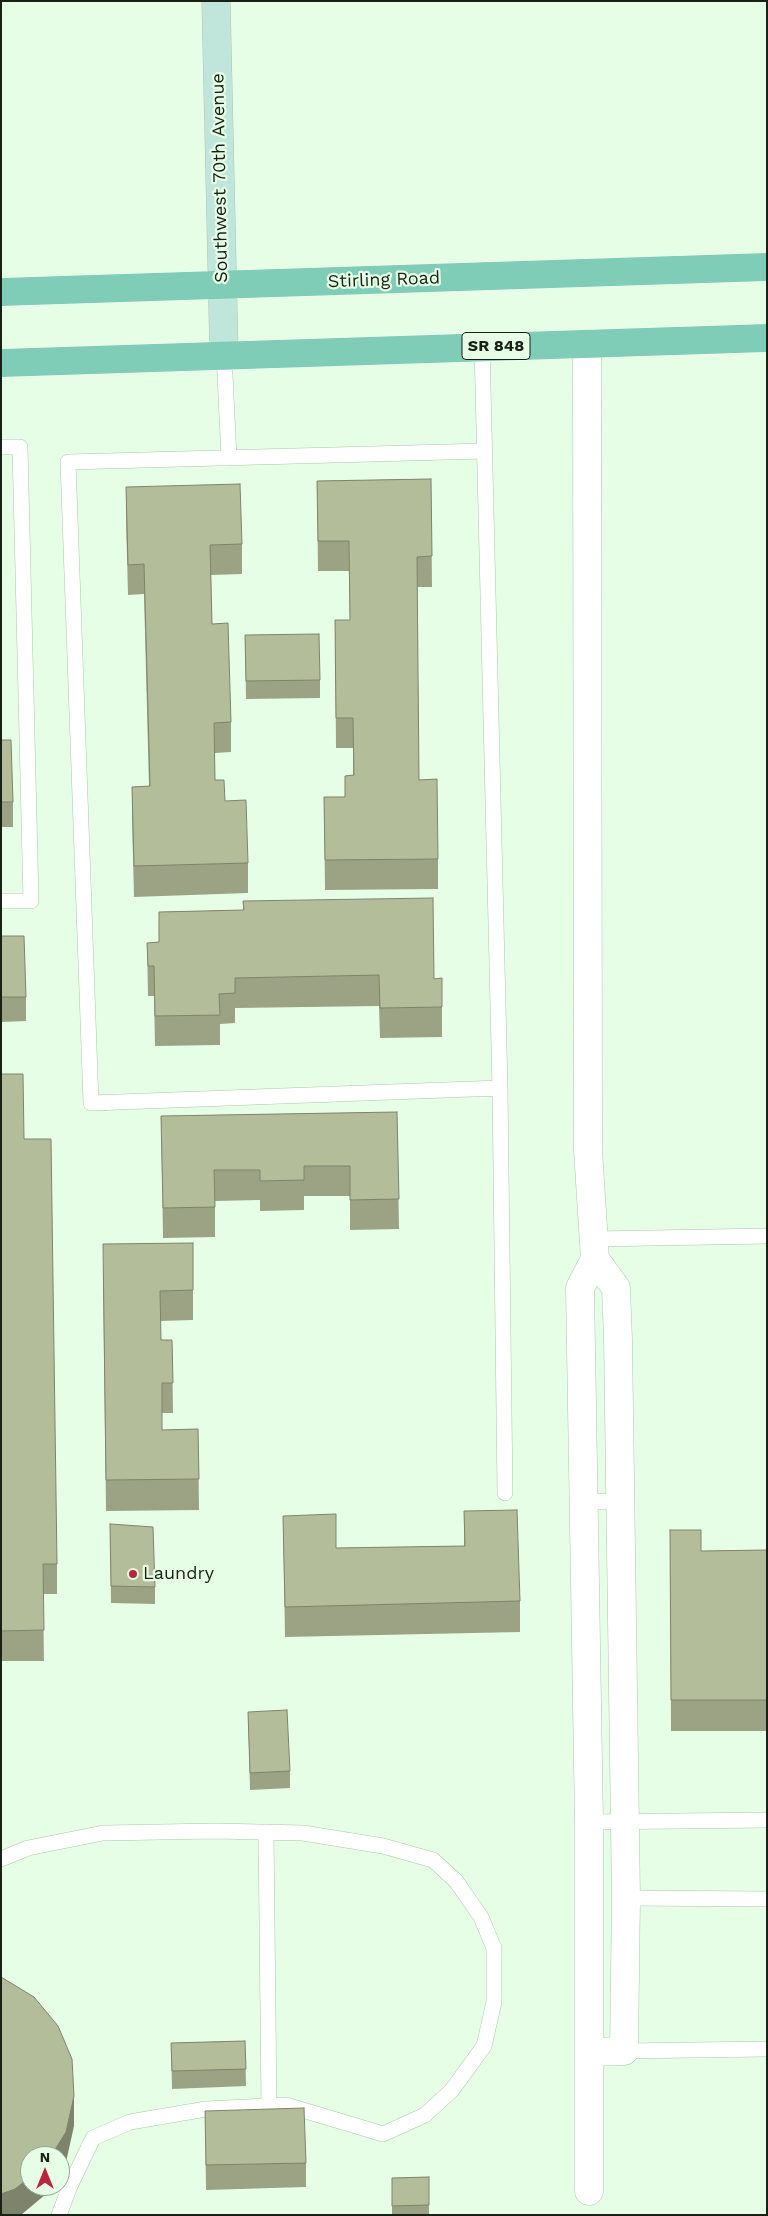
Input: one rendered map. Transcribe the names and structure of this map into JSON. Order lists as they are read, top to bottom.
{
  "streets": {
    "main road": ["Stirling Road", "SR 848"],
    "street": ["Southwest 70th Avenue"]
  },
  "crossings": [
    ["Southwest 70th Avenue", "Stirling Road"],
    ["Southwest 70th Avenue", "SR 848"]
  ],
  "places": ["Laundry"],
  "north": "top"
}
